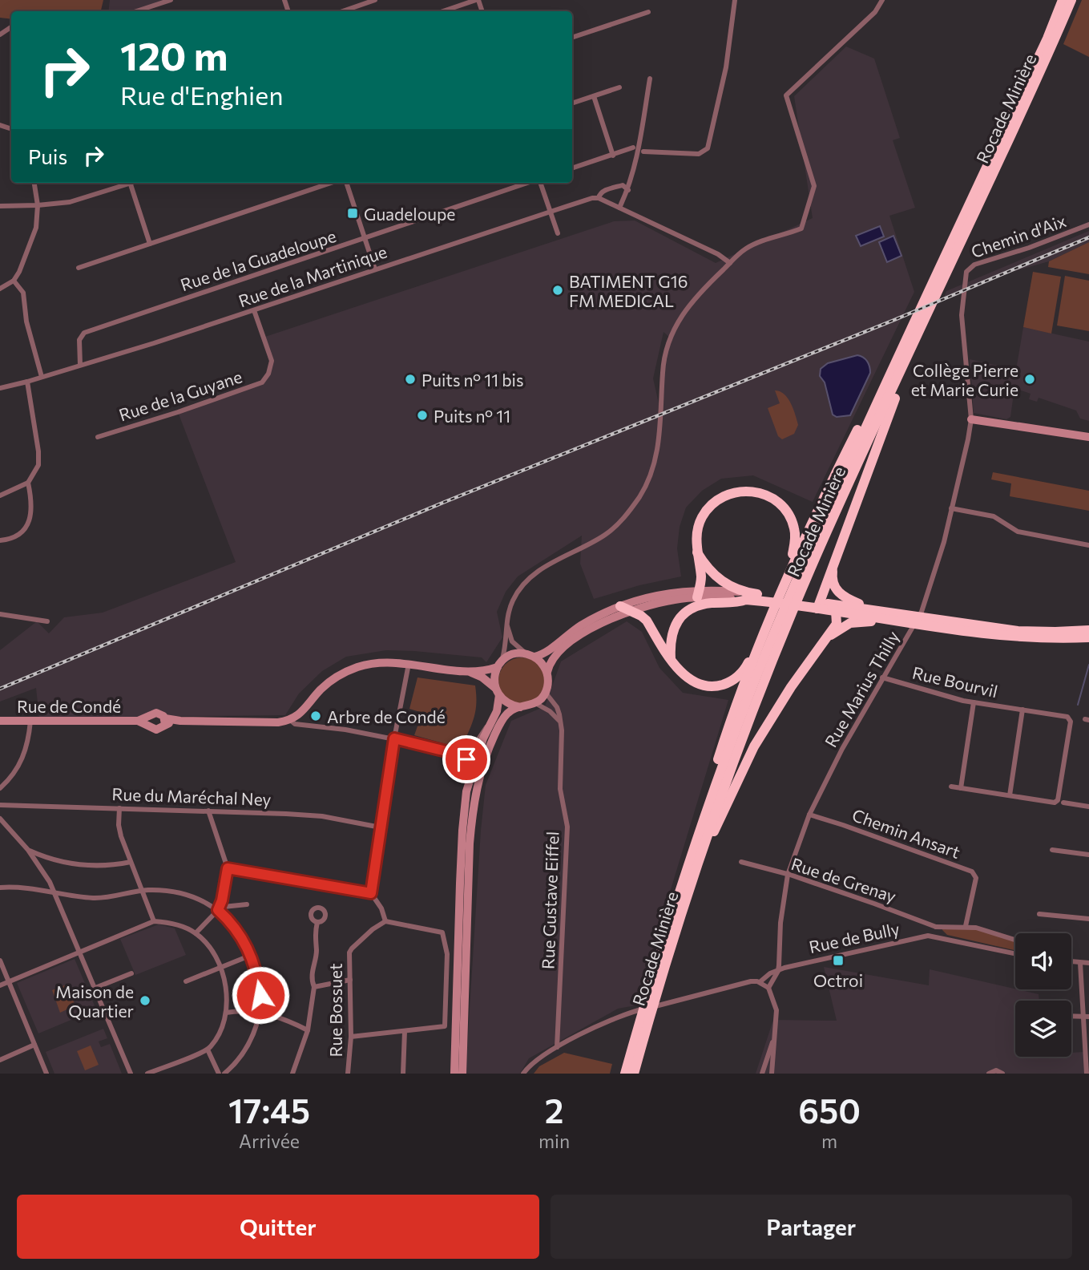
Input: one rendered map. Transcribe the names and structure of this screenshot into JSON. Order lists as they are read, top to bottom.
{
  "streets": {
    "highway": ["Rocade Minière"],
    "main road": ["Rue de Condé"],
    "street": [
      "Chemin d'Aix",
      "Rue de la Guadeloupe",
      "Rue de la Martinique",
      "Rue de la Guyane",
      "Rue Bourvil",
      "Rue Marius Thilly",
      "Rue du Maréchal Ney",
      "Chemin Ansart",
      "Rue de Grenay",
      "Rue Gustave Eiffel",
      "Rue de Bully",
      "Rue Bossuet"
    ]
  },
  "crossings": [
    ["Chemin d'Aix", "Rue Marius Thilly"],
    ["Rue de la Guadeloupe", "Rue de la Martinique"],
    ["Rue de la Martinique", "Rue de la Guyane"],
    ["Rue Bourvil", "Rue Marius Thilly"],
    ["Rue Marius Thilly", "Chemin Ansart"],
    ["Rue Marius Thilly", "Rue de Grenay"],
    ["Rue Marius Thilly", "Rue de Bully"],
    ["Rue Gustave Eiffel", "Rue de Bully"]
  ],
  "places": {
    "transit": ["Guadeloupe", "Octroi"],
    "other": [
      "BATIMENT G16 FM MEDICAL",
      "Puits n° 11 bis",
      "Collège Pierre et Marie Curie",
      "Puits n° 11",
      "Arbre de Condé",
      "Maison de Quartier"
    ]
  },
  "page": {
    "turn": ["120 m", "Rue d'Enghien"],
    "then": "Puis",
    "eta": [
      "17:45",
      "Arrivée",
      "2",
      "min",
      "650",
      "m"
    ],
    "buttons": ["Quitter", "Partager"]
  }
}
